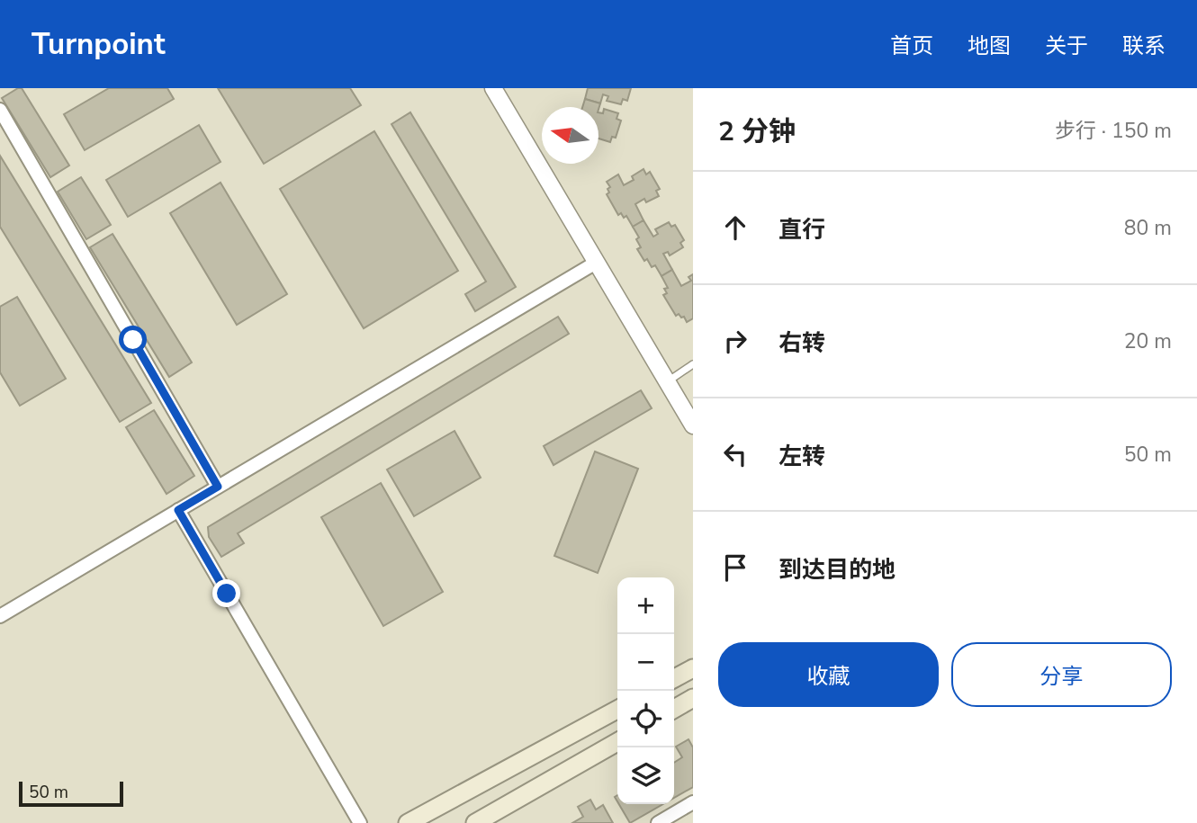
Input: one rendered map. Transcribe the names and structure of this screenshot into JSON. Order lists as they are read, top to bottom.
{
  "scale_bar": "50 m",
  "north": "left",
  "page": {
    "header": "Turnpoint",
    "nav": [
      "首页",
      "地图",
      "关于",
      "联系"
    ],
    "heading": ["2 分钟", "步行 · 150 m"],
    "list": [
      ["直行", "80 m"],
      ["右转", "20 m"],
      ["左转", "50 m"],
      "到达目的地"
    ],
    "map_buttons": ["+", "−"],
    "buttons": ["收藏", "分享"],
    "scale": "50 m"
  }
}
